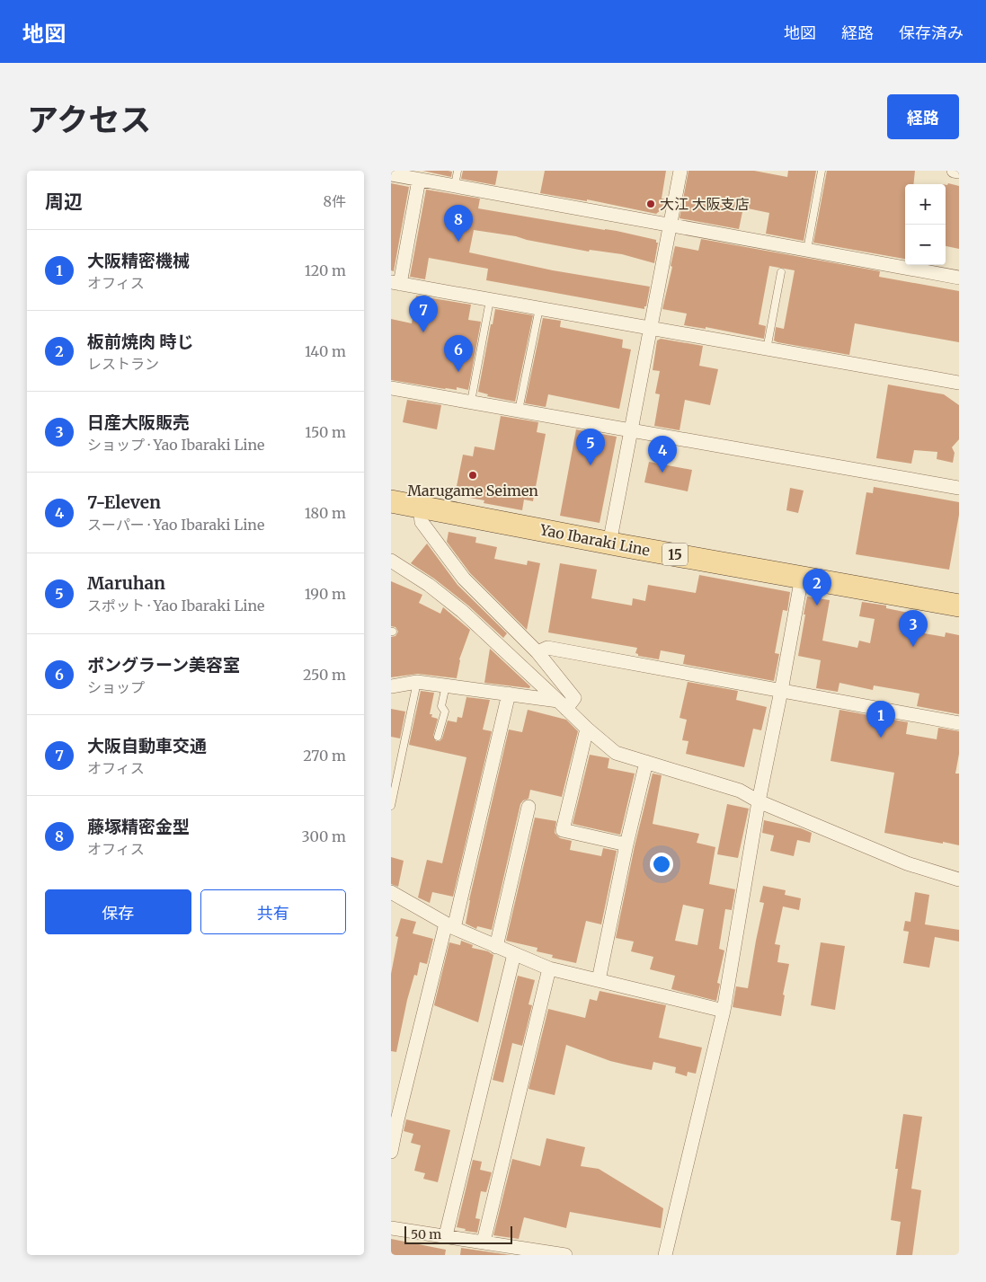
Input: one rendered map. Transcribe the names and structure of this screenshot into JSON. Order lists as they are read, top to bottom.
{
  "streets": {
    "main road": ["Yao Ibaraki Line", "15"]
  },
  "places": ["大江 大阪支店", "Marugame Seimen"],
  "scale_bar": "50 m",
  "page": {
    "header": "地図",
    "nav": ["地図", "経路", "保存済み"],
    "title": "アクセス",
    "buttons": [
      "経路",
      ["保存", "共有"]
    ],
    "heading": ["周辺", "8件"],
    "map_buttons": ["+", "−"],
    "pins": [
      "8",
      "7",
      "6",
      "5",
      "4",
      "2",
      "3",
      "1"
    ],
    "list": [
      {
        "mark": "1",
        "name": "大阪精密機械",
        "note": "オフィス",
        "value": "120 m"
      },
      {
        "mark": "2",
        "name": "板前焼肉 時じ",
        "note": "レストラン",
        "value": "140 m"
      },
      {
        "mark": "3",
        "name": "日産大阪販売",
        "note": "ショップ · Yao Ibaraki Line",
        "value": "150 m"
      },
      {
        "mark": "4",
        "name": "7-Eleven",
        "note": "スーパー · Yao Ibaraki Line",
        "value": "180 m"
      },
      {
        "mark": "5",
        "name": "Maruhan",
        "note": "スポット · Yao Ibaraki Line",
        "value": "190 m"
      },
      {
        "mark": "6",
        "name": "ポングラーン美容室",
        "note": "ショップ",
        "value": "250 m"
      },
      {
        "mark": "7",
        "name": "大阪自動車交通",
        "note": "オフィス",
        "value": "270 m"
      },
      {
        "mark": "8",
        "name": "藤塚精密金型",
        "note": "オフィス",
        "value": "300 m"
      }
    ],
    "scale": "50 m"
  }
}
